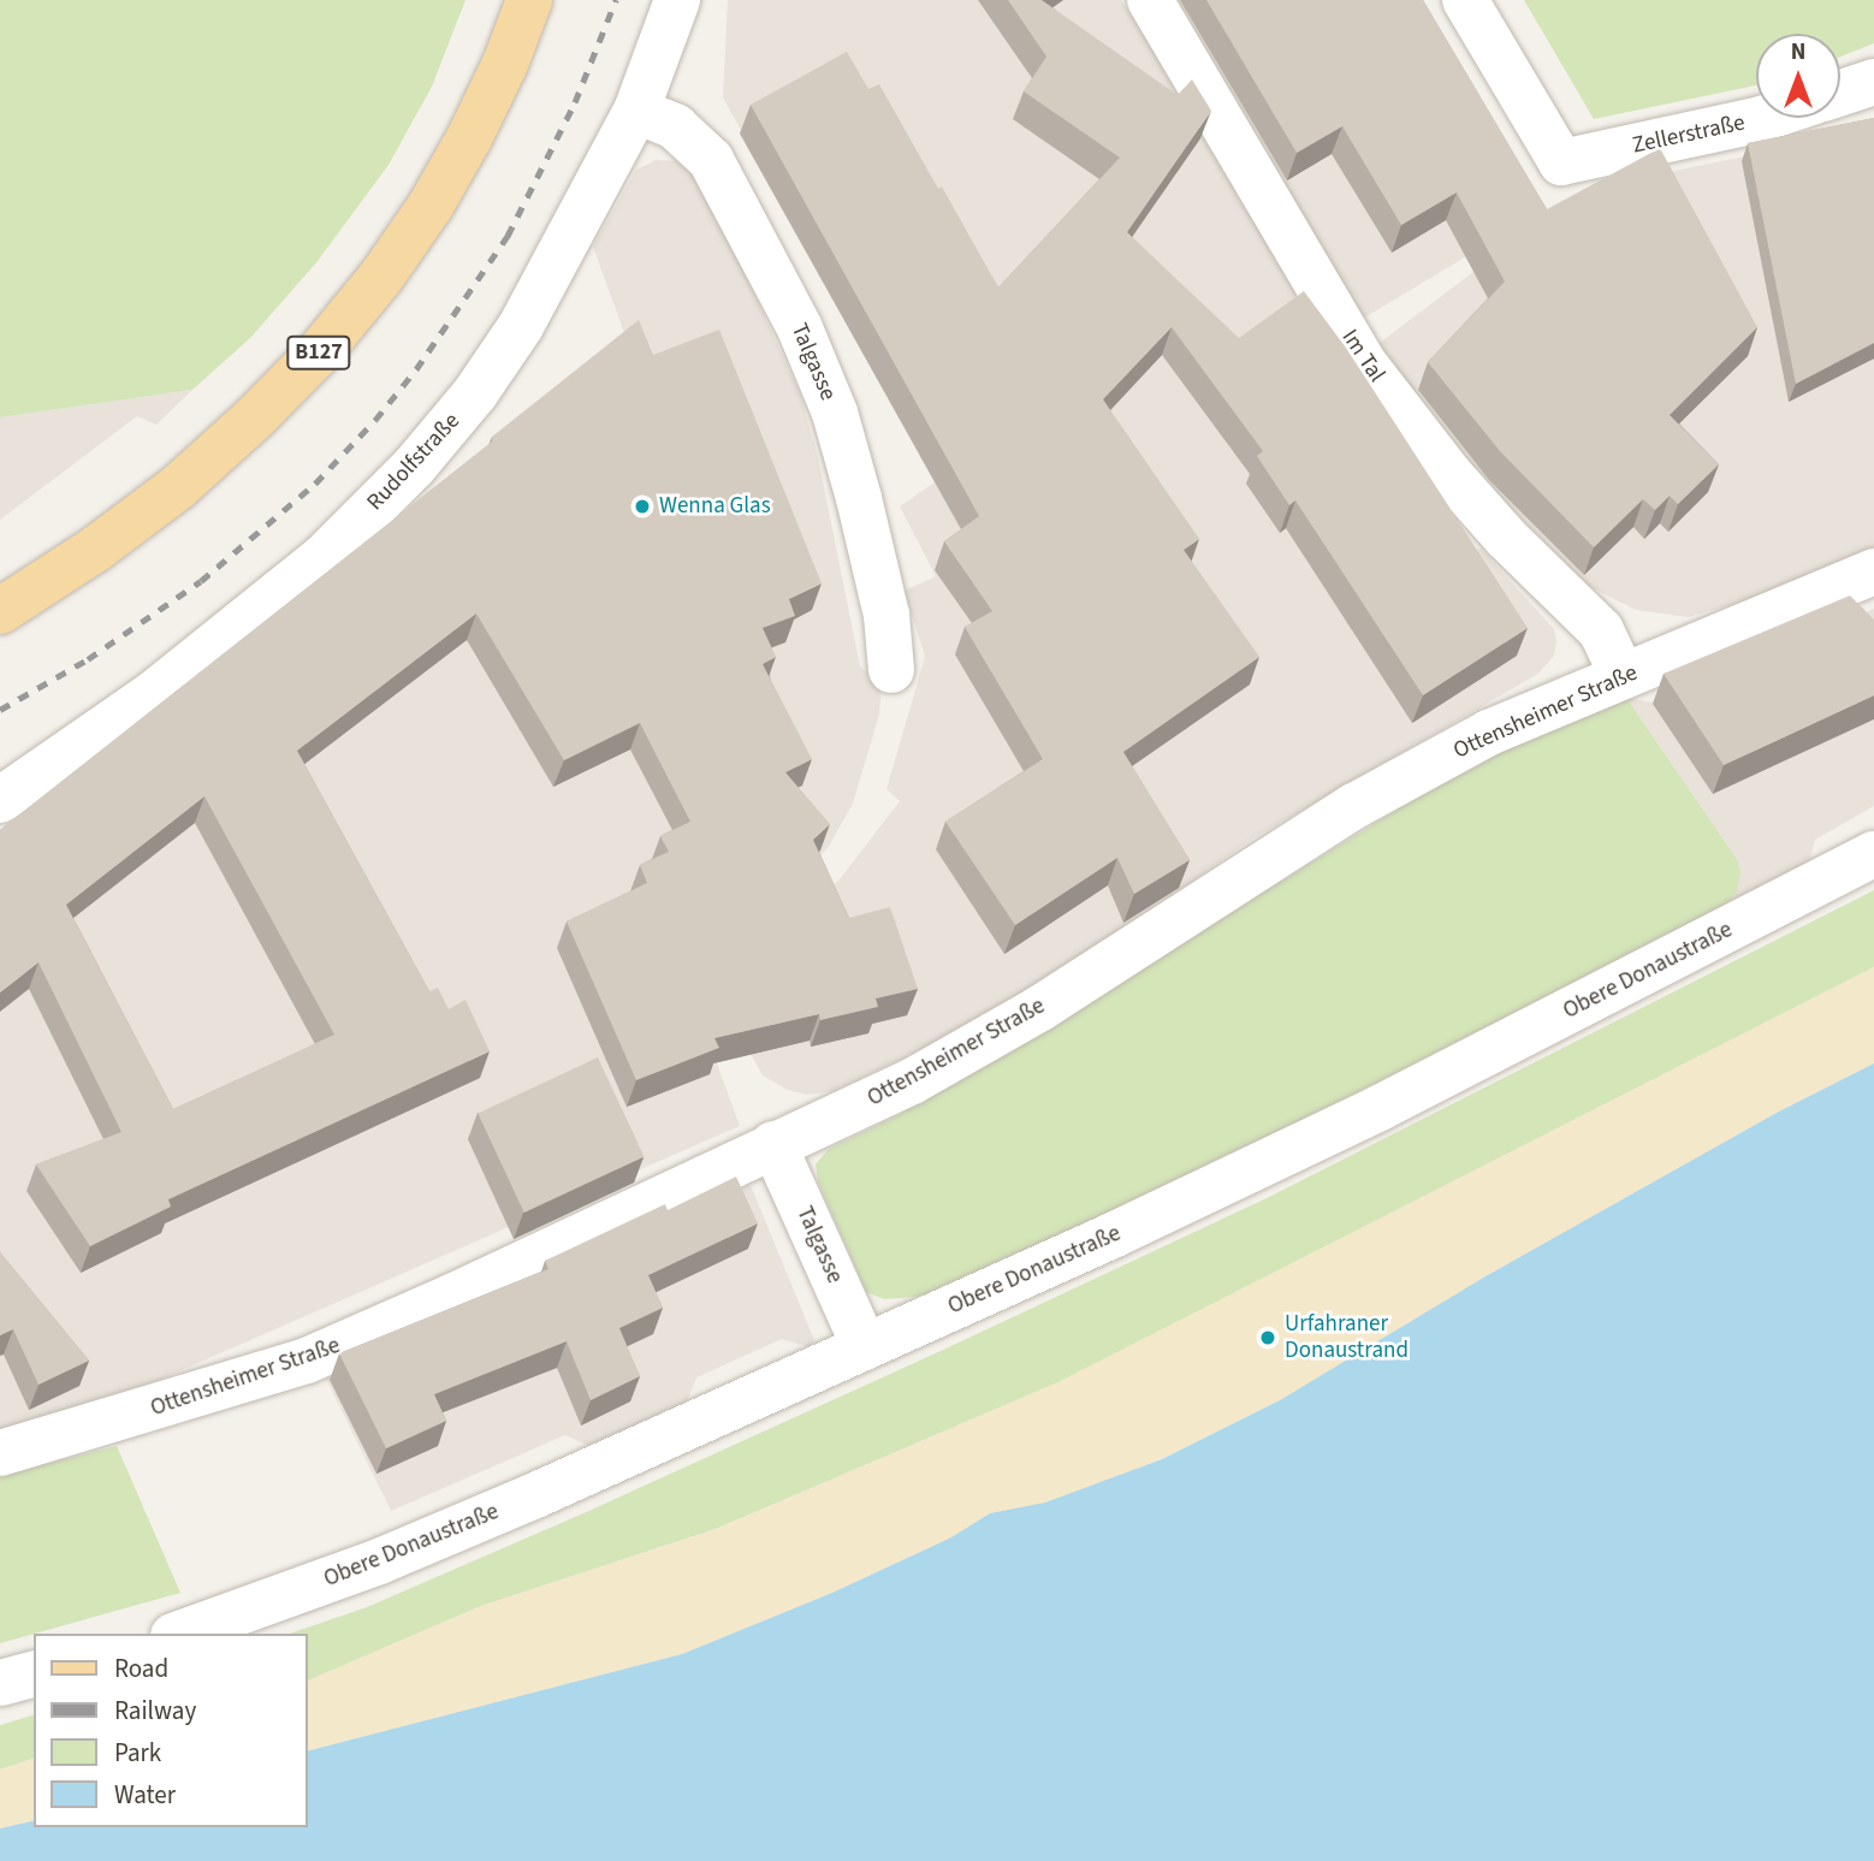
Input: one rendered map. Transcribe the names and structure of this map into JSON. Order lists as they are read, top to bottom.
{
  "streets": {
    "main road": ["B127"],
    "street": [
      "Zellerstraße",
      "Im Tal",
      "Talgasse",
      "Rudolfstraße",
      "Ottensheimer Straße",
      "Obere Donaustraße"
    ]
  },
  "crossings": [
    ["Im Tal", "Ottensheimer Straße"],
    ["Talgasse", "Rudolfstraße"],
    ["Talgasse", "Ottensheimer Straße"],
    ["Talgasse", "Obere Donaustraße"]
  ],
  "places": ["Wenna Glas", "Urfahraner Donaustrand"],
  "legend": [
    "Road",
    "Railway",
    "Park",
    "Water"
  ],
  "north": "top"
}
